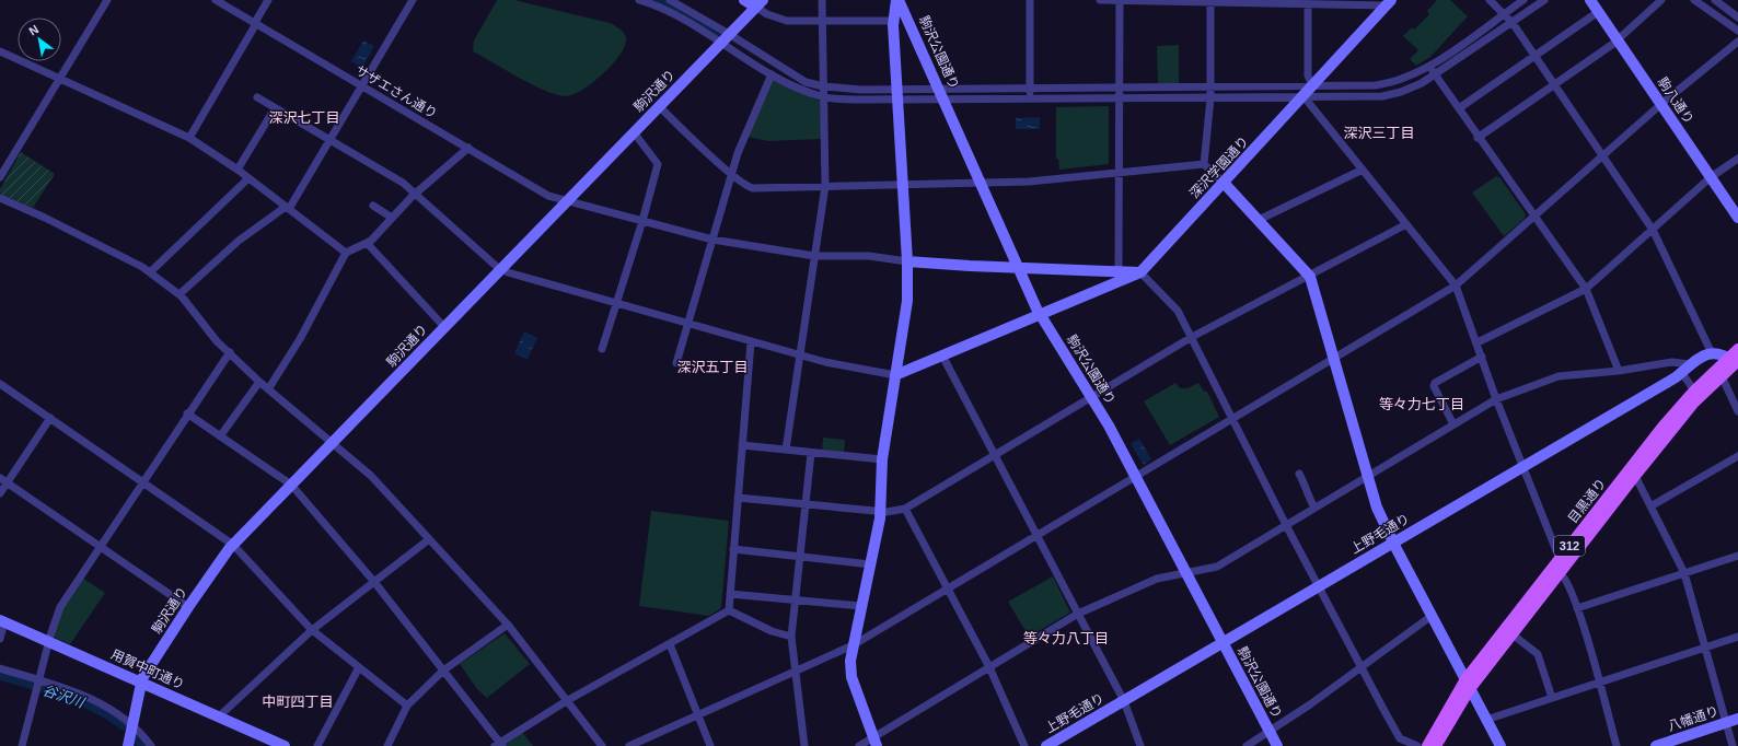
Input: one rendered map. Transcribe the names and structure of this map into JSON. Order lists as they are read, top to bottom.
{
  "streets": {
    "main road": ["目黒通り", "312"],
    "street": [
      "駒沢公園通り",
      "駒沢通り",
      "サザエさん通り",
      "駒八通り",
      "深沢学園通り",
      "上野毛通り",
      "用賀中町通り",
      "八幡通り"
    ]
  },
  "crossings": [
    ["駒沢公園通り", "深沢学園通り"],
    ["駒沢公園通り", "上野毛通り"],
    ["駒沢通り", "サザエさん通り"],
    ["駒沢通り", "用賀中町通り"]
  ],
  "districts": [
    "深沢七丁目",
    "深沢三丁目",
    "深沢五丁目",
    "等々力七丁目",
    "等々力八丁目",
    "中町四丁目"
  ],
  "water": ["谷沢川"],
  "north": "top left"
}
